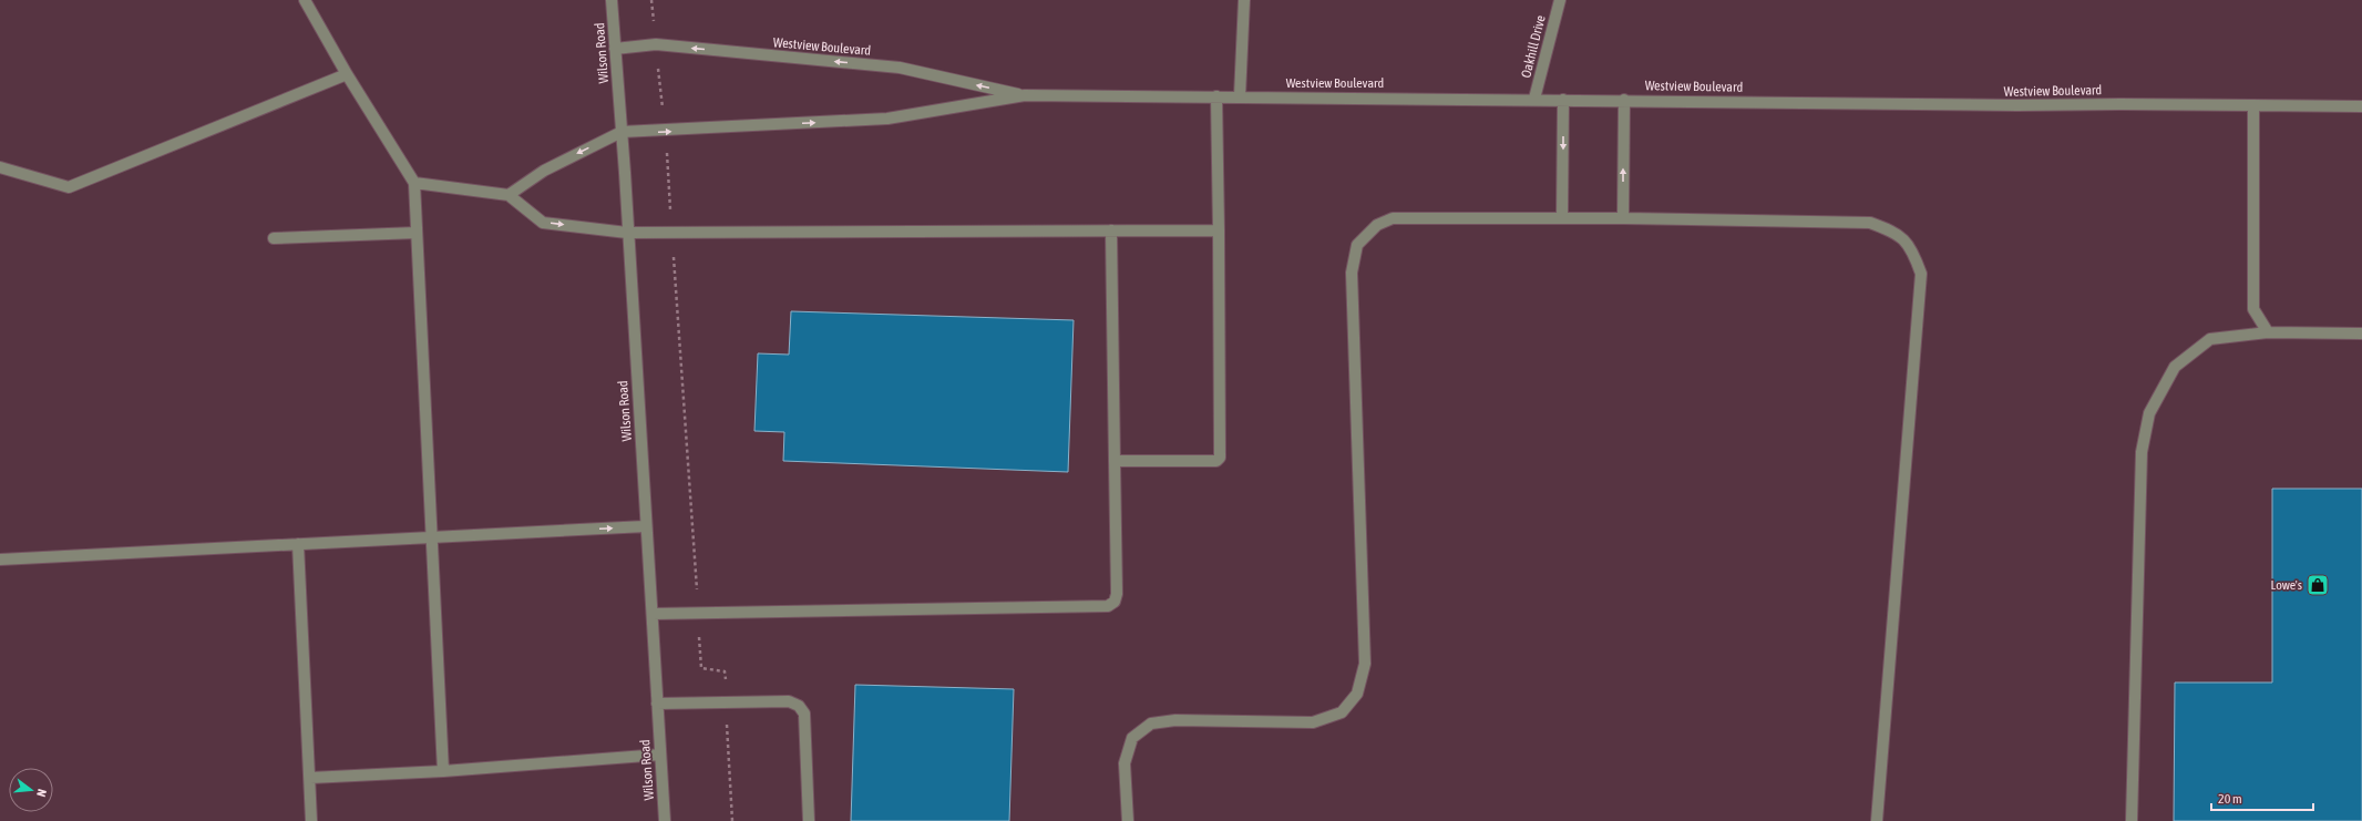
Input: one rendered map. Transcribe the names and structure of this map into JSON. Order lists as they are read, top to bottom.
{
  "streets": {
    "street": ["Westview Boulevard", "Oakhill Drive", "Wilson Road"]
  },
  "crossings": [
    ["Westview Boulevard", "Oakhill Drive"],
    ["Westview Boulevard", "Wilson Road"]
  ],
  "places": {
    "shop": ["Lowe's"]
  },
  "scale_bar": "20 m",
  "north": "right"
}
